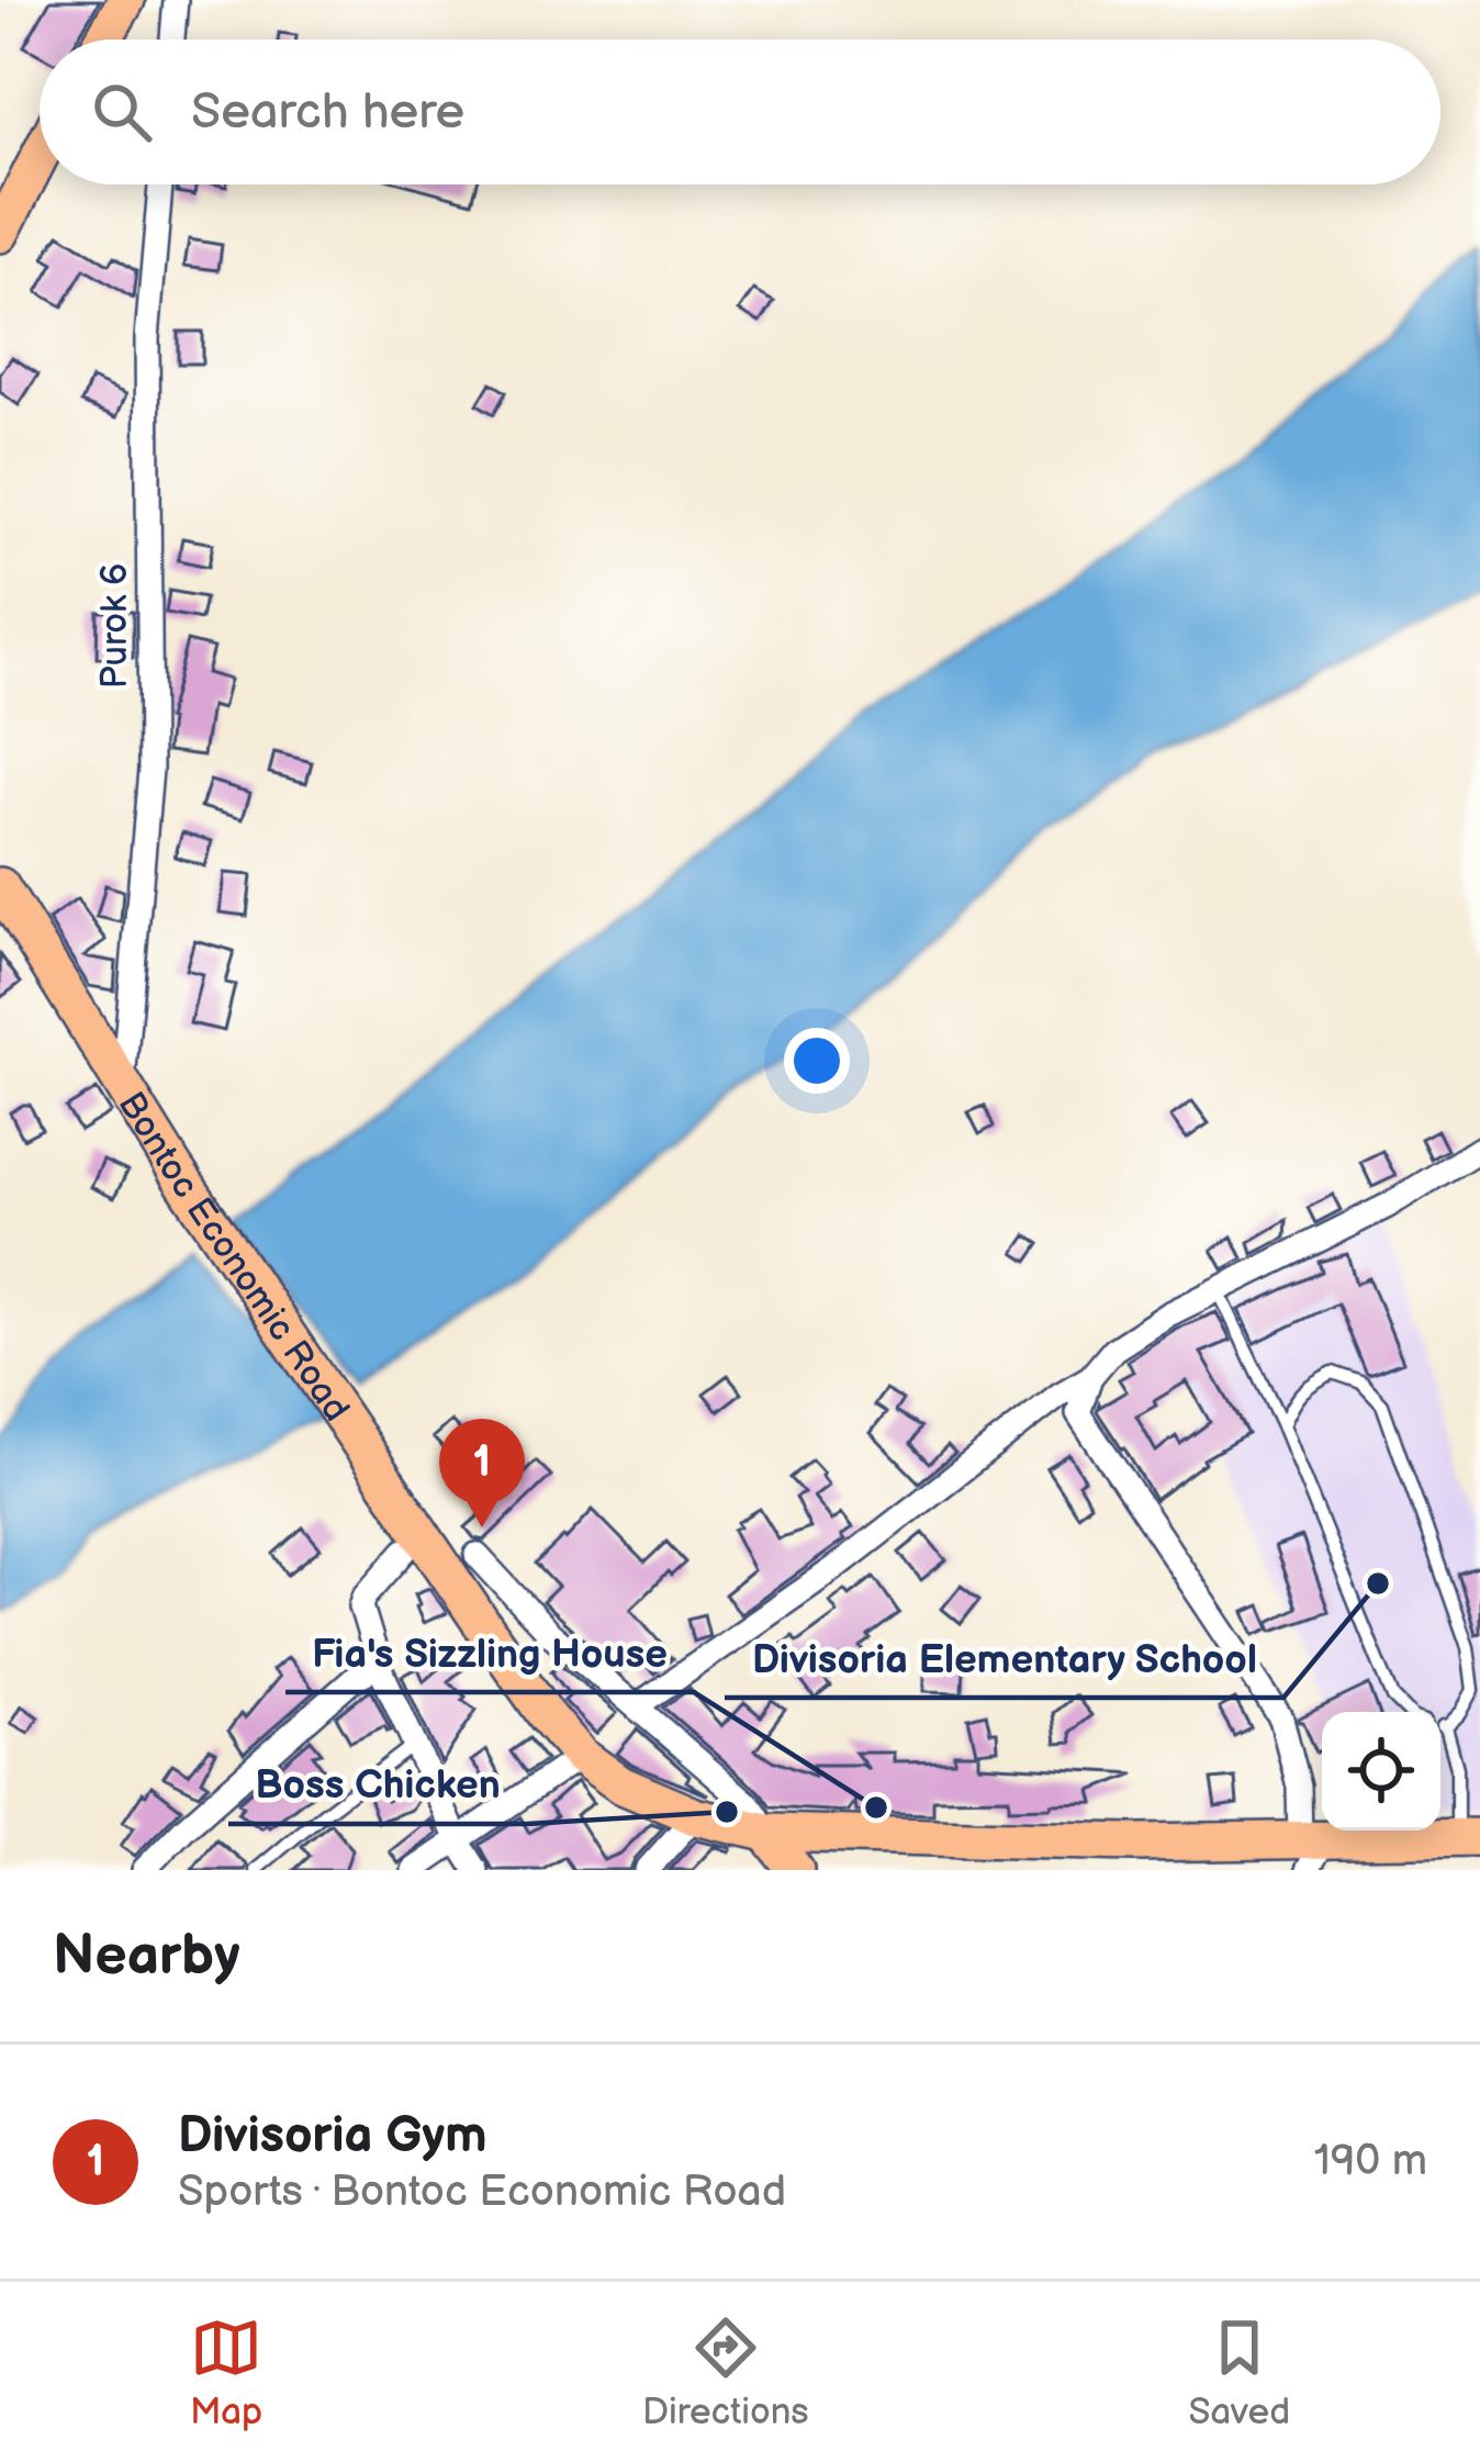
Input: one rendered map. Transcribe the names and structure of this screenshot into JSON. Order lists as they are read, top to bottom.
{
  "streets": {
    "main road": ["Bontoc Economic Road"],
    "street": ["Purok 6"]
  },
  "crossings": [
    ["Purok 6", "Bontoc Economic Road"]
  ],
  "places": ["Divisoria Elementary School", "Fia's Sizzling House", "Boss Chicken"],
  "page": {
    "search": "Search here",
    "pins": "1",
    "heading": "Nearby",
    "list": [
      {
        "mark": "1",
        "name": "Divisoria Gym",
        "note": "Sports · Bontoc Economic Road",
        "value": "190 m"
      }
    ],
    "nav": ["Map", "Directions", "Saved"]
  }
}
